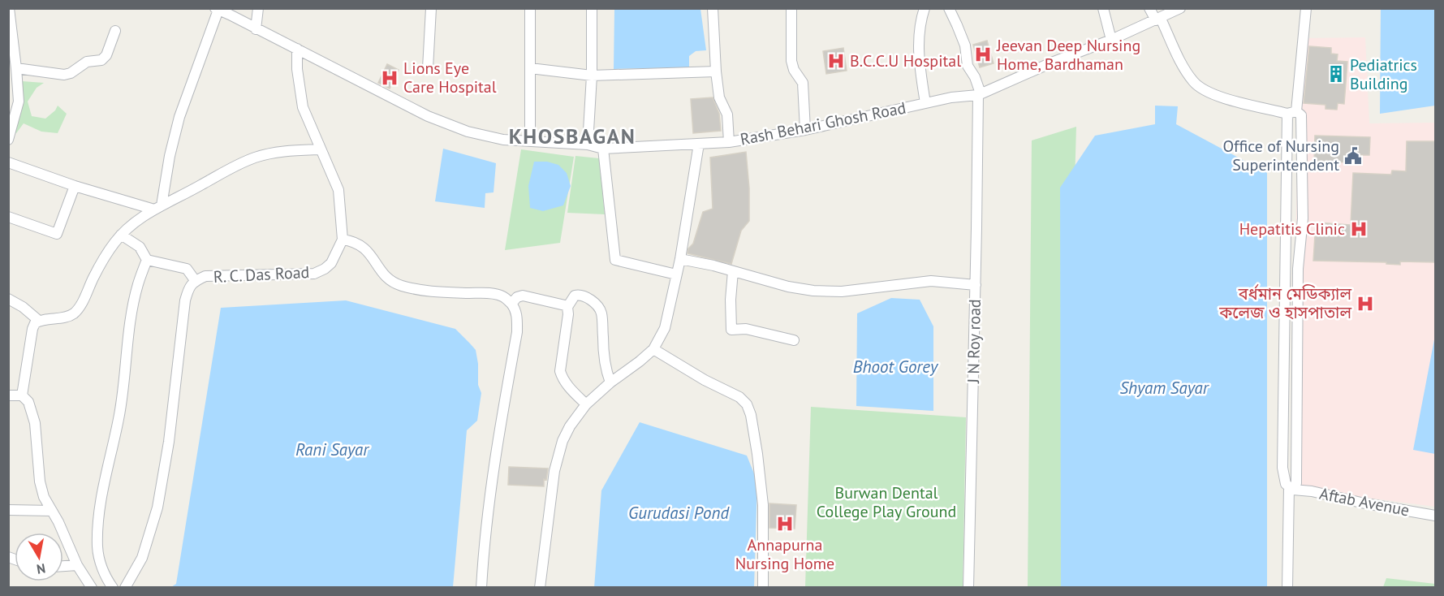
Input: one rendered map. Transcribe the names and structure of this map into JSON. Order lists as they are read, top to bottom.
{
  "streets": {
    "street": [
      "Rash Behari Ghosh Road",
      "R. C. Das Road",
      "J N Roy road",
      "Aftab Avenue"
    ]
  },
  "crossings": [
    ["Rash Behari Ghosh Road", "J N Roy road"]
  ],
  "districts": ["KHOSBAGAN"],
  "water": [
    "Bhoot Gorey",
    "Shyam Sayar",
    "Rani Sayar",
    "Gurudasi Pond"
  ],
  "parks": ["Burwan Dental College Play Ground"],
  "places": {
    "hospital": [
      "Jeevan Deep Nursing Home, Bardhaman",
      "B.C.C.U Hospital",
      "Lions Eye Care Hospital",
      "Hepatitis Clinic",
      "বর্ধমান মেডিক্যাল কলেজ ও হাসপাতাল",
      "Annapurna Nursing Home"
    ],
    "building": ["Pediatrics Building"],
    "public building": ["Office of Nursing Superintendent"]
  },
  "north": "bottom"
}
